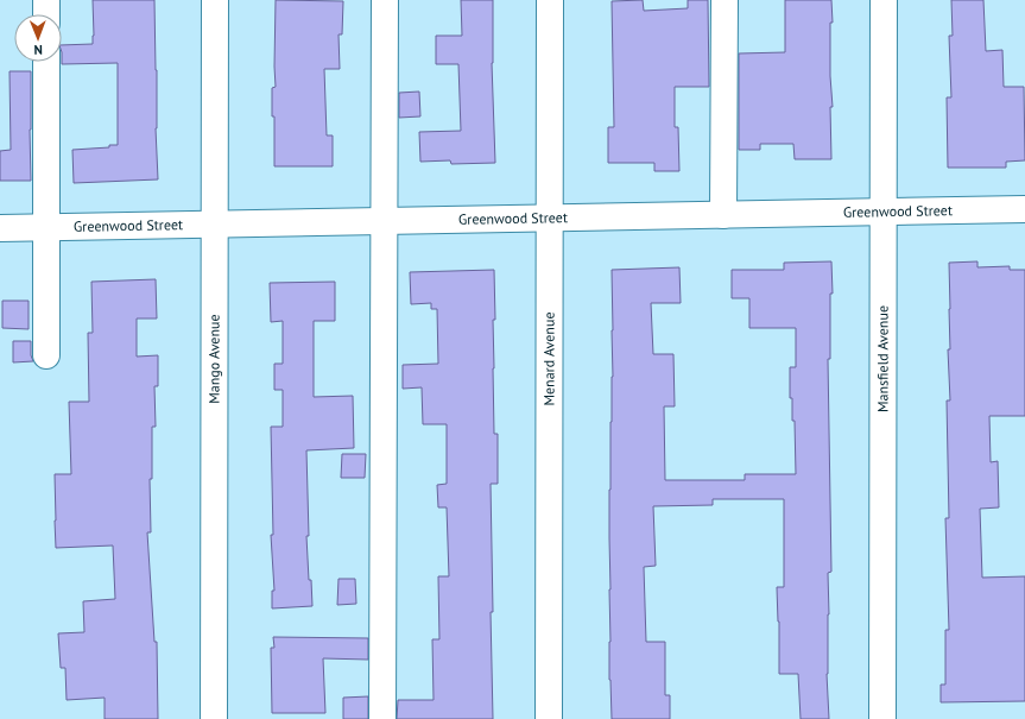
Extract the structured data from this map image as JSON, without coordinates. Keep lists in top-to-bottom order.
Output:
{
  "streets": {
    "street": [
      "Greenwood Street",
      "Menard Avenue",
      "Mango Avenue",
      "Mansfield Avenue"
    ]
  },
  "crossings": [
    ["Greenwood Street", "Menard Avenue"],
    ["Greenwood Street", "Mango Avenue"],
    ["Greenwood Street", "Mansfield Avenue"]
  ],
  "north": "bottom"
}
